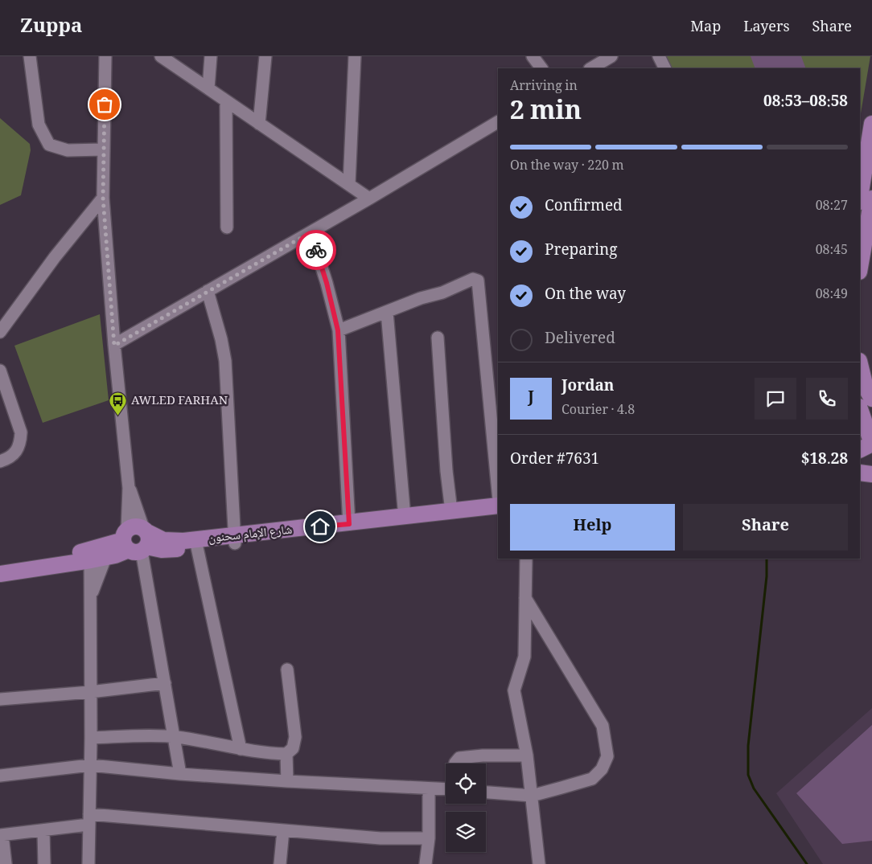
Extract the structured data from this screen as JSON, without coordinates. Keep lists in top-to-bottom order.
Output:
{
  "streets": {
    "main road": ["شارع الإمام سحنون"]
  },
  "places": {
    "bus stop": ["AWLED FARHAN"]
  },
  "page": {
    "header": "Zuppa",
    "nav": ["Map", "Layers", "Share"],
    "heading": ["2 min", "Arriving in", "08:53–08:58"],
    "panel": [
      "Jordan",
      "Courier · 4.8",
      "Order #7631",
      "$18.28"
    ],
    "bar": "On the way · 220 m",
    "list": [
      ["Confirmed", "08:27"],
      ["Preparing", "08:45"],
      ["On the way", "08:49"],
      "Delivered"
    ],
    "round": "J",
    "buttons": ["Help", "Share"]
  }
}
